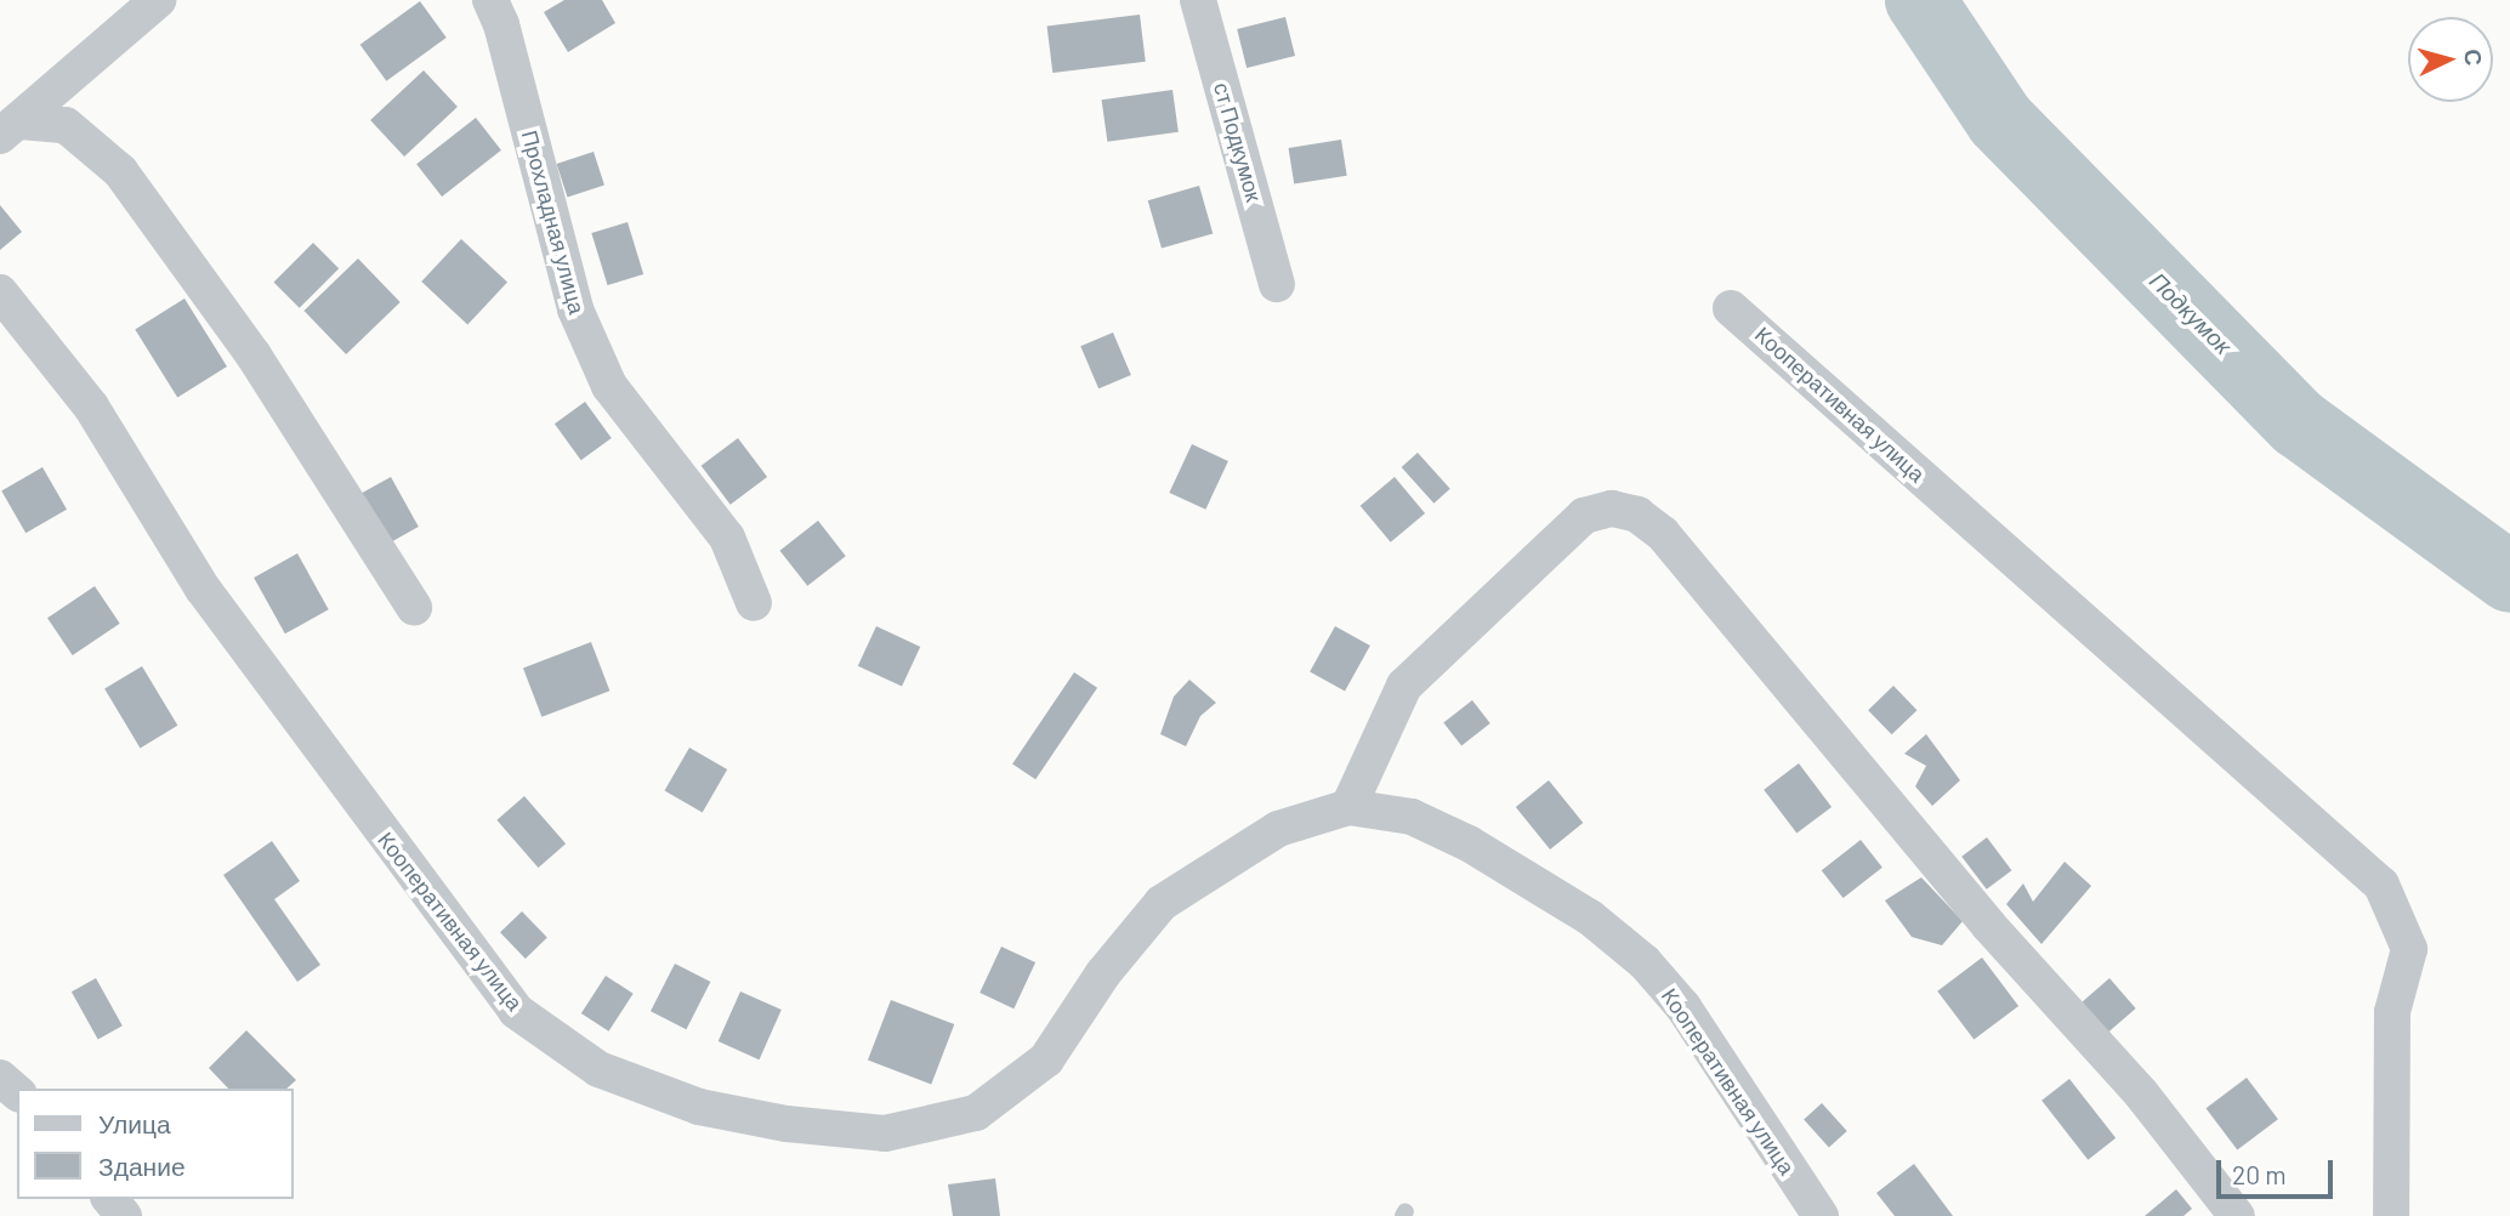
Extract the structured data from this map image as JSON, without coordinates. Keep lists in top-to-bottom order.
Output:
{
  "streets": {
    "street": ["ст Подкумок", "Прохладная улица", "Кооперативная улица"]
  },
  "water": ["Подкумок"],
  "legend": ["Улица", "Здание"],
  "scale_bar": "20 m",
  "north": "right"
}
